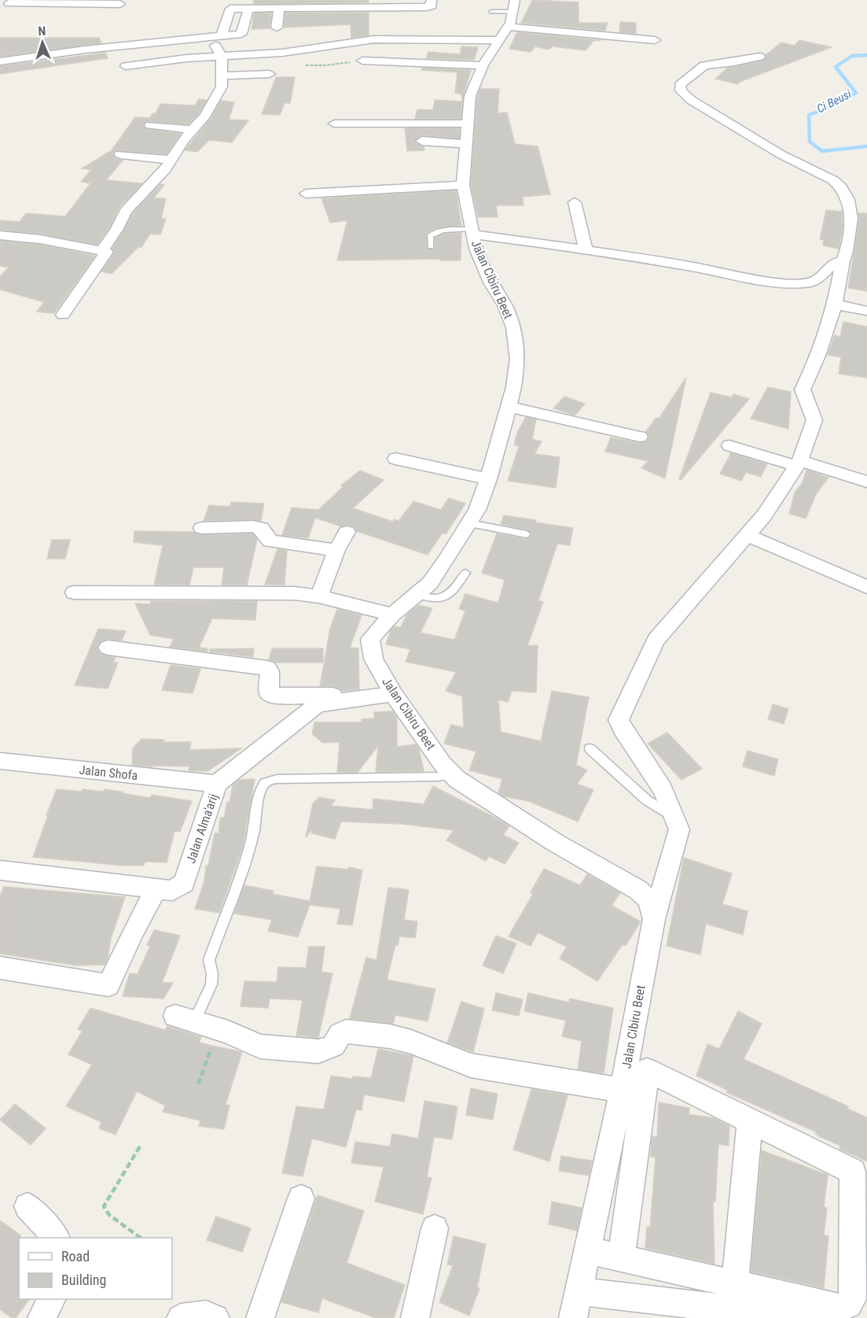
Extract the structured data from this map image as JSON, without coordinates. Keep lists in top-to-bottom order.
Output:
{
  "streets": {
    "street": ["Jalan Cibiru Beet", "Jalan Shofa", "Jalan Alma'arij"]
  },
  "crossings": [
    ["Jalan Cibiru Beet", "Jalan Alma'arij"],
    ["Jalan Shofa", "Jalan Alma'arij"]
  ],
  "water": ["Ci Beusi"],
  "legend": ["Road", "Building"],
  "north": "top"
}
